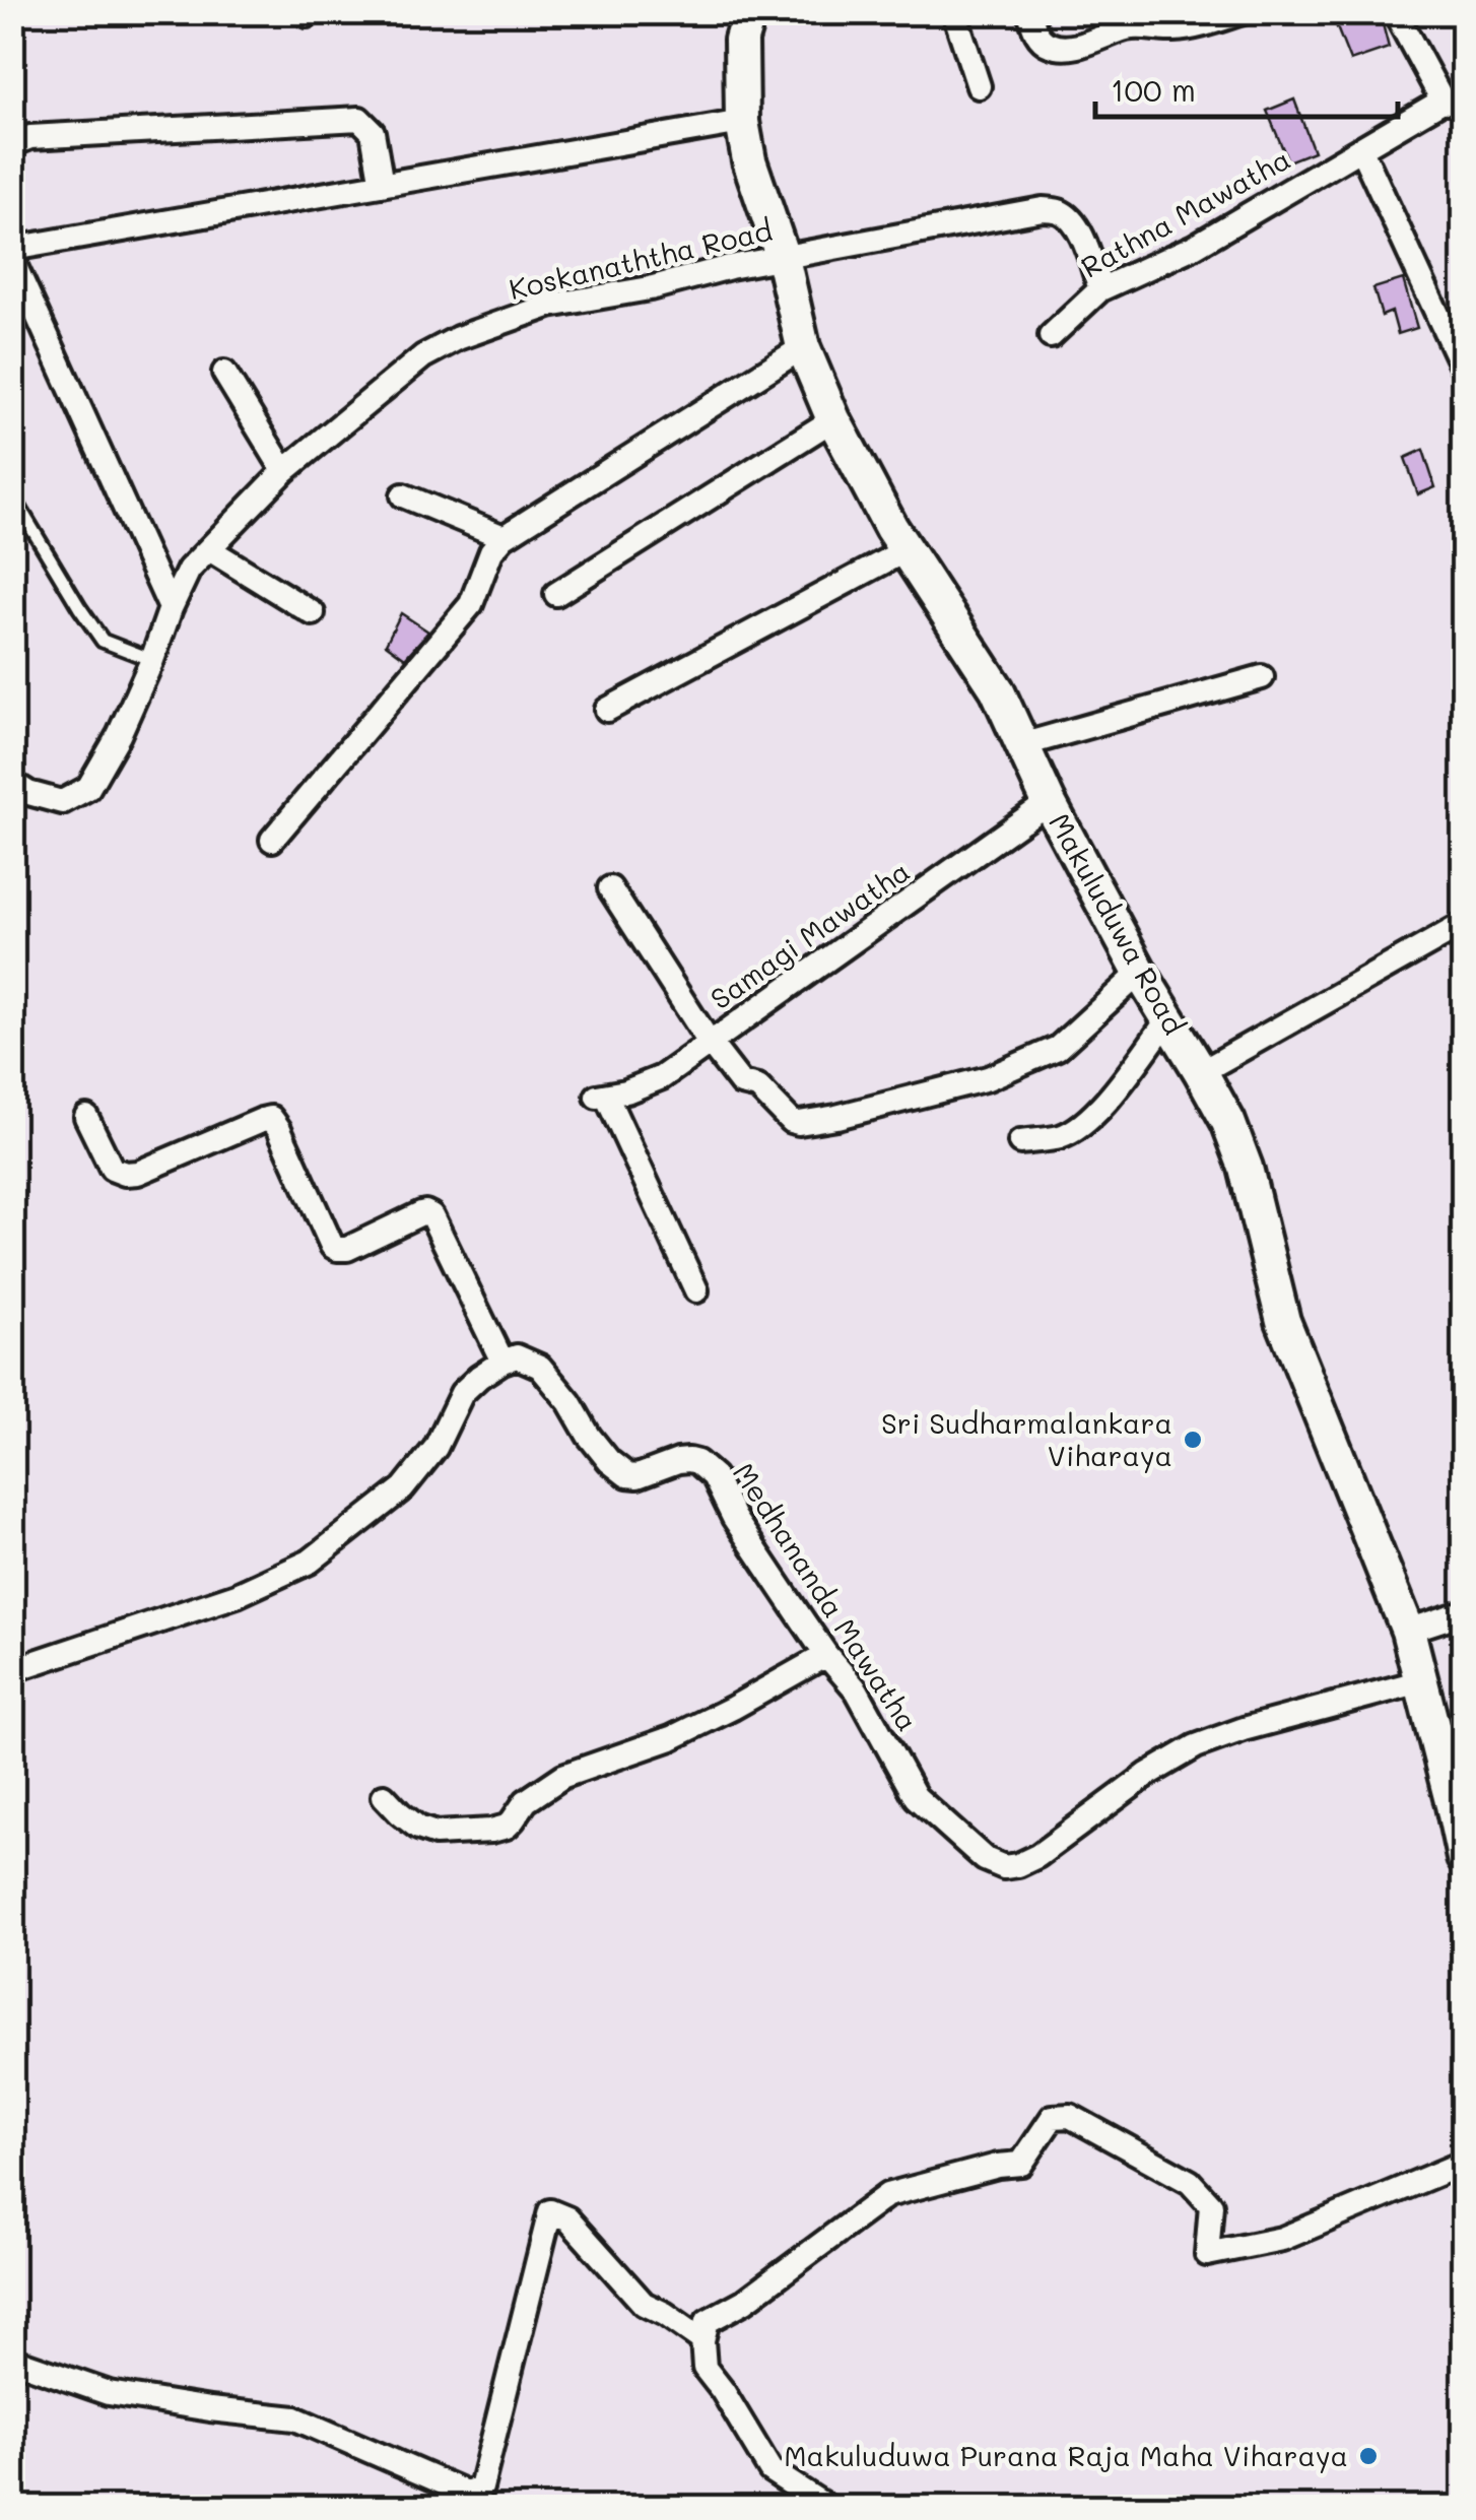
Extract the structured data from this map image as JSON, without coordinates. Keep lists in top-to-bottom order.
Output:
{
  "streets": {
    "street": [
      "Rathna Mawatha",
      "Koskanaththa Road",
      "Makuluduwa Road",
      "Samagi Mawatha",
      "Medhananda Mawatha"
    ]
  },
  "crossings": [
    ["Rathna Mawatha", "Koskanaththa Road"],
    ["Koskanaththa Road", "Makuluduwa Road"],
    ["Makuluduwa Road", "Samagi Mawatha"],
    ["Makuluduwa Road", "Medhananda Mawatha"]
  ],
  "places": ["Sri Sudharmalankara Viharaya", "Makuluduwa Purana Raja Maha Viharaya"],
  "scale_bar": "100 m"
}
